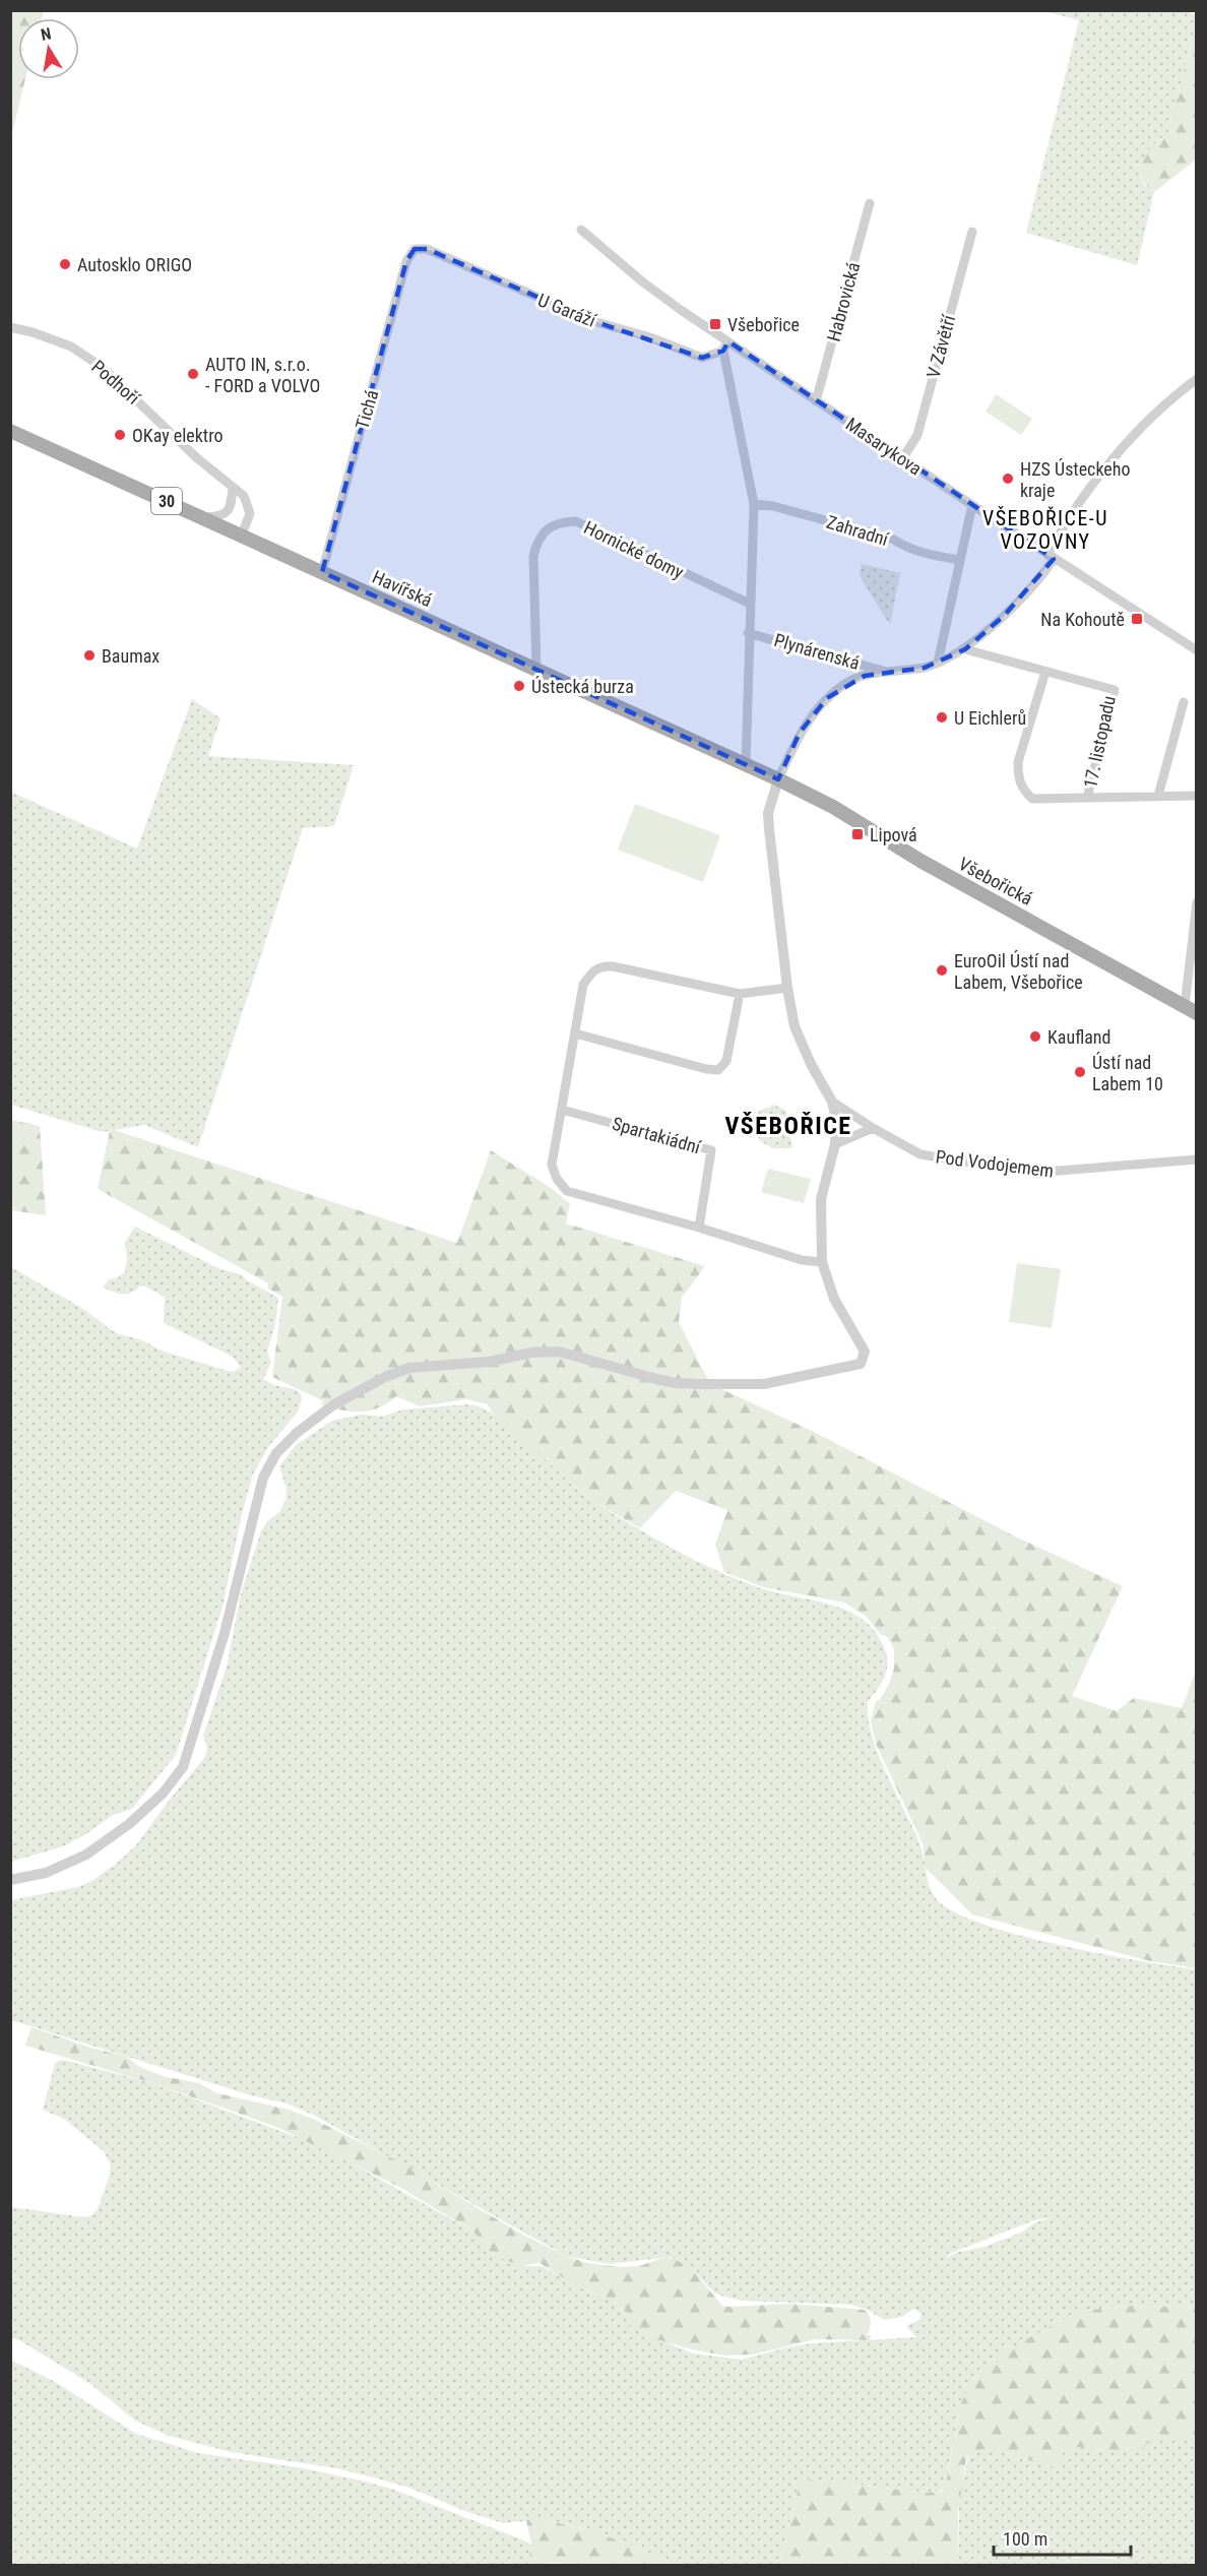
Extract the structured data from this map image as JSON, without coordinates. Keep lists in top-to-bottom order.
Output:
{
  "streets": {
    "main road": ["30", "Havířská", "Všebořická"],
    "street": [
      "Habrovická",
      "U Garáží",
      "V Závětří",
      "Podhoří",
      "Tichá",
      "Masarykova",
      "Zahradní",
      "Hornické domy",
      "Plynárenská",
      "17. listopadu",
      "Spartakiádní",
      "Pod Vodojemem"
    ]
  },
  "crossings": [
    ["Habrovická", "Masarykova"],
    ["U Garáží", "Tichá"],
    ["V Závětří", "Masarykova"],
    ["Podhoří", "Havířská"],
    ["Tichá", "Havířská"],
    ["Masarykova", "Plynárenská"],
    ["Hornické domy", "Havířská"],
    ["Havířská", "Plynárenská"],
    ["Havířská", "Všebořická"],
    ["Plynárenská", "Všebořická"]
  ],
  "districts": ["VŠEBOŘICE-U VOZOVNY", "VŠEBOŘICE"],
  "places": {
    "other": [
      "Autosklo ORIGO",
      "AUTO IN, s.r.o. - FORD a VOLVO",
      "OKay elektro",
      "HZS Ústeckeho kraje",
      "Baumax",
      "Ústecká burza",
      "U Eichlerů",
      "EuroOil Ústí nad Labem, Všebořice",
      "Kaufland",
      "Ústí nad Labem 10"
    ],
    "transit": ["Všebořice", "Na Kohoutě", "Lipová"]
  },
  "scale_bar": "100 m",
  "north": "top"
}
